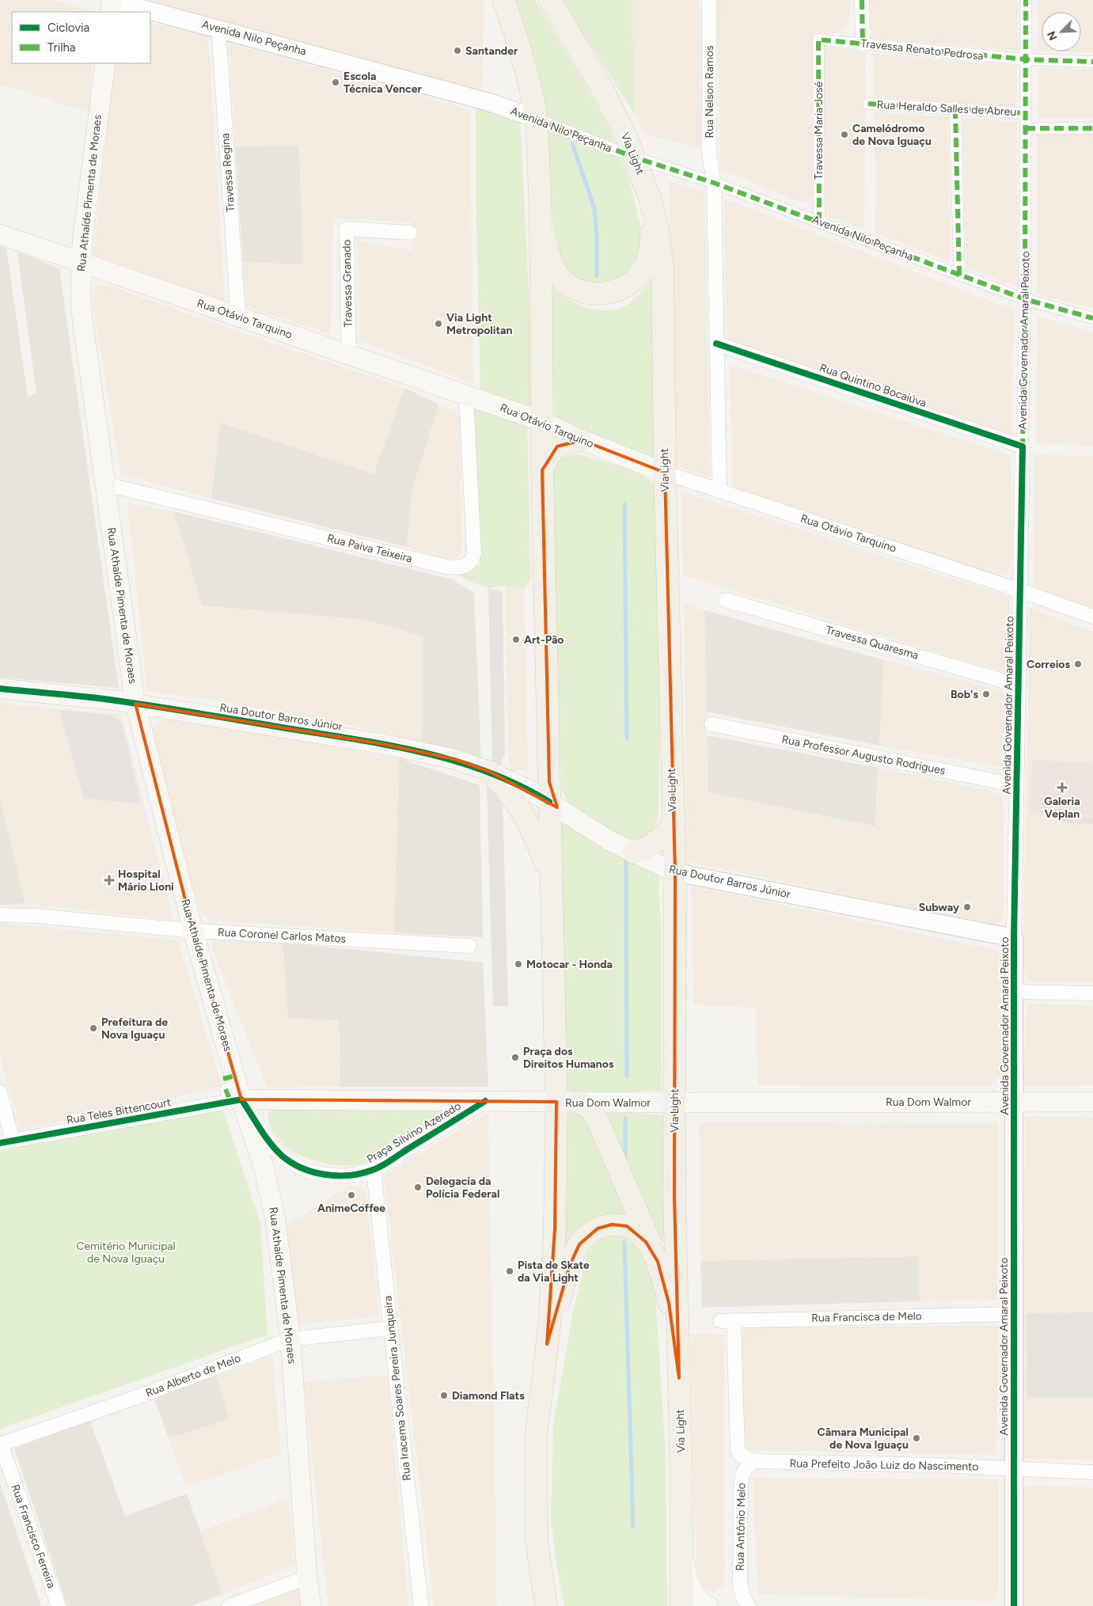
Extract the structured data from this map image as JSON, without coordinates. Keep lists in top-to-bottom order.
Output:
{
  "streets": {
    "main road": [
      "Via Light",
      "Rua Athaíde Pimenta de Moraes",
      "Rua Otávio Tarquino",
      "Rua Doutor Barros Júnior",
      "Rua Dom Walmor"
    ],
    "street": [
      "Avenida Nilo Peçanha",
      "Travessa Renato Pedrosa",
      "Rua Nelson Ramos",
      "Rua Heraldo Salles de Abreu",
      "Travessa Maria José",
      "Travessa Regina",
      "Travessa Granado",
      "Avenida Governador Amaral Peixoto",
      "Rua Quintino Bocaiúva",
      "Rua Paiva Teixeira",
      "Travessa Quaresma",
      "Rua Professor Augusto Rodrigues",
      "Rua Coronel Carlos Matos",
      "Rua Teles Bittencourt",
      "Praça Silvino Azeredo",
      "Rua Francisca de Melo",
      "Rua Alberto de Melo",
      "Rua Iracema Soares Pereira Junqueira",
      "Rua Prefeito João Luiz do Nascimento",
      "Rua Antônio Melo",
      "Rua Francisco Ferreira"
    ]
  },
  "crossings": [
    ["Avenida Nilo Peçanha", "Rua Nelson Ramos"],
    ["Avenida Nilo Peçanha", "Travessa Maria José"],
    ["Avenida Nilo Peçanha", "Via Light"],
    ["Avenida Nilo Peçanha", "Travessa Regina"],
    ["Avenida Nilo Peçanha", "Avenida Governador Amaral Peixoto"],
    ["Travessa Renato Pedrosa", "Travessa Maria José"],
    ["Travessa Renato Pedrosa", "Avenida Governador Amaral Peixoto"],
    ["Rua Nelson Ramos", "Rua Otávio Tarquino"],
    ["Rua Nelson Ramos", "Rua Quintino Bocaiúva"],
    ["Rua Heraldo Salles de Abreu", "Avenida Governador Amaral Peixoto"],
    ["Via Light", "Rua Otávio Tarquino"],
    ["Via Light", "Rua Doutor Barros Júnior"],
    ["Via Light", "Rua Dom Walmor"],
    ["Travessa Regina", "Rua Otávio Tarquino"],
    ["Rua Athaíde Pimenta de Moraes", "Rua Otávio Tarquino"],
    ["Rua Athaíde Pimenta de Moraes", "Rua Paiva Teixeira"],
    ["Rua Athaíde Pimenta de Moraes", "Rua Doutor Barros Júnior"],
    ["Rua Athaíde Pimenta de Moraes", "Rua Coronel Carlos Matos"],
    ["Rua Athaíde Pimenta de Moraes", "Rua Dom Walmor"],
    ["Rua Athaíde Pimenta de Moraes", "Rua Teles Bittencourt"],
    ["Rua Athaíde Pimenta de Moraes", "Praça Silvino Azeredo"],
    ["Rua Athaíde Pimenta de Moraes", "Rua Alberto de Melo"],
    ["Travessa Granado", "Rua Otávio Tarquino"],
    ["Rua Otávio Tarquino", "Avenida Governador Amaral Peixoto"],
    ["Rua Otávio Tarquino", "Rua Paiva Teixeira"],
    ["Avenida Governador Amaral Peixoto", "Rua Quintino Bocaiúva"],
    ["Avenida Governador Amaral Peixoto", "Travessa Quaresma"],
    ["Avenida Governador Amaral Peixoto", "Rua Doutor Barros Júnior"],
    ["Avenida Governador Amaral Peixoto", "Rua Professor Augusto Rodrigues"],
    ["Avenida Governador Amaral Peixoto", "Rua Dom Walmor"],
    ["Avenida Governador Amaral Peixoto", "Rua Francisca de Melo"],
    ["Avenida Governador Amaral Peixoto", "Rua Prefeito João Luiz do Nascimento"],
    ["Rua Dom Walmor", "Rua Teles Bittencourt"],
    ["Rua Dom Walmor", "Praça Silvino Azeredo"],
    ["Rua Teles Bittencourt", "Praça Silvino Azeredo"],
    ["Praça Silvino Azeredo", "Rua Iracema Soares Pereira Junqueira"],
    ["Rua Francisca de Melo", "Rua Prefeito João Luiz do Nascimento"],
    ["Rua Francisca de Melo", "Rua Antônio Melo"],
    ["Rua Alberto de Melo", "Rua Iracema Soares Pereira Junqueira"],
    ["Rua Alberto de Melo", "Rua Francisco Ferreira"],
    ["Rua Prefeito João Luiz do Nascimento", "Rua Antônio Melo"]
  ],
  "parks": ["Cemitério Municipal de Nova Iguaçu"],
  "places": {
    "other": [
      "Santander",
      "Escola Técnica Vencer",
      "Camelódromo de Nova Iguaçu",
      "Via Light Metropolitan",
      "Art-Pão",
      "Correios",
      "Bob's",
      "Subway",
      "Motocar - Honda",
      "Prefeitura de Nova Iguaçu",
      "Praça dos Direitos Humanos",
      "Delegacia da Polícia Federal",
      "AnimeCoffee",
      "Pista de Skate da Via Light",
      "Diamond Flats",
      "Câmara Municipal de Nova Iguaçu"
    ],
    "health": ["Galeria Veplan", "Hospital Mário Lioni"]
  },
  "legend": ["Ciclovia", "Trilha"],
  "north": "bottom left"
}
